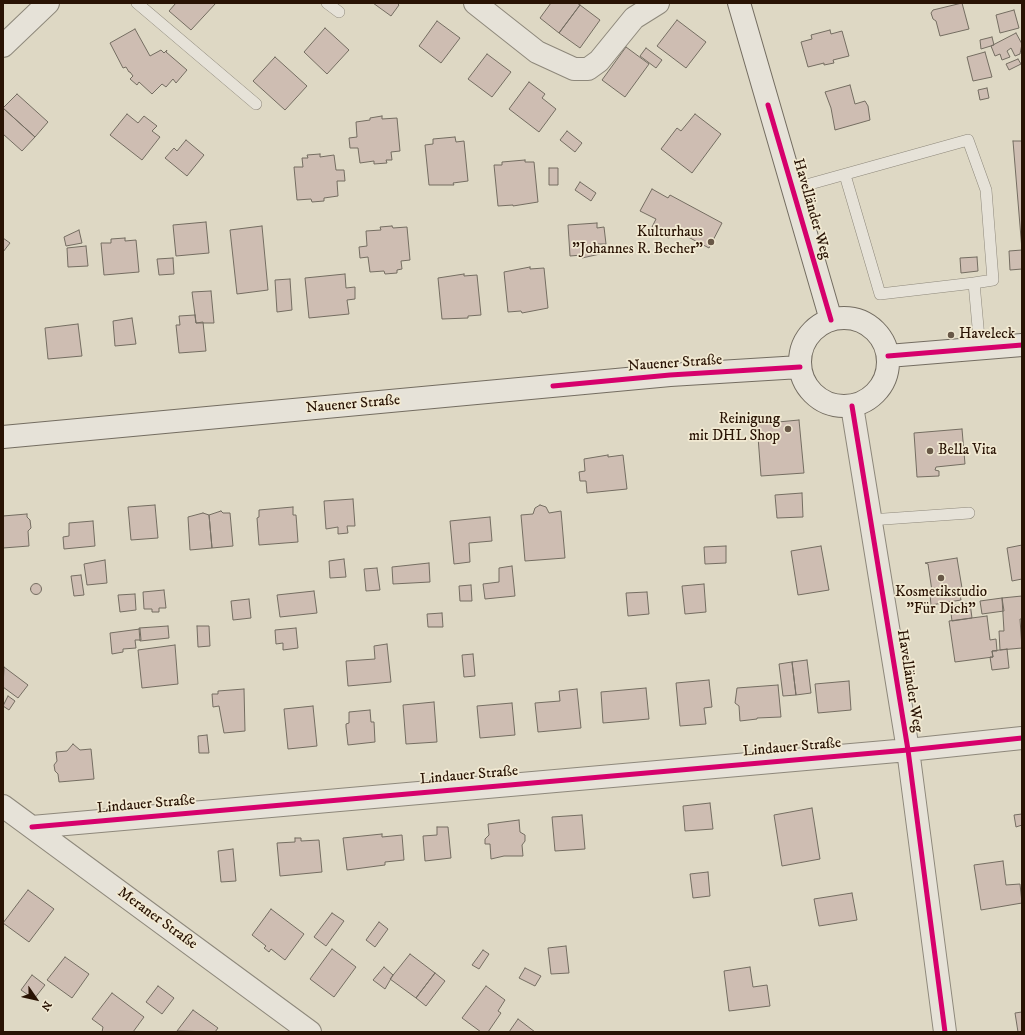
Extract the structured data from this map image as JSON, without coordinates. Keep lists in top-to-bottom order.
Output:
{
  "streets": {
    "street": [
      "Havelländer Weg",
      "Nauener Straße",
      "Lindauer Straße",
      "Meraner Straße"
    ]
  },
  "crossings": [
    ["Havelländer Weg", "Nauener Straße"],
    ["Havelländer Weg", "Lindauer Straße"],
    ["Lindauer Straße", "Meraner Straße"]
  ],
  "places": [
    "Kulturhaus \"Johannes R. Becher\"",
    "Haveleck",
    "Reinigung mit DHL Shop",
    "Bella Vita",
    "Kosmetikstudio \"Für Dich\""
  ],
  "north": "bottom right"
}
